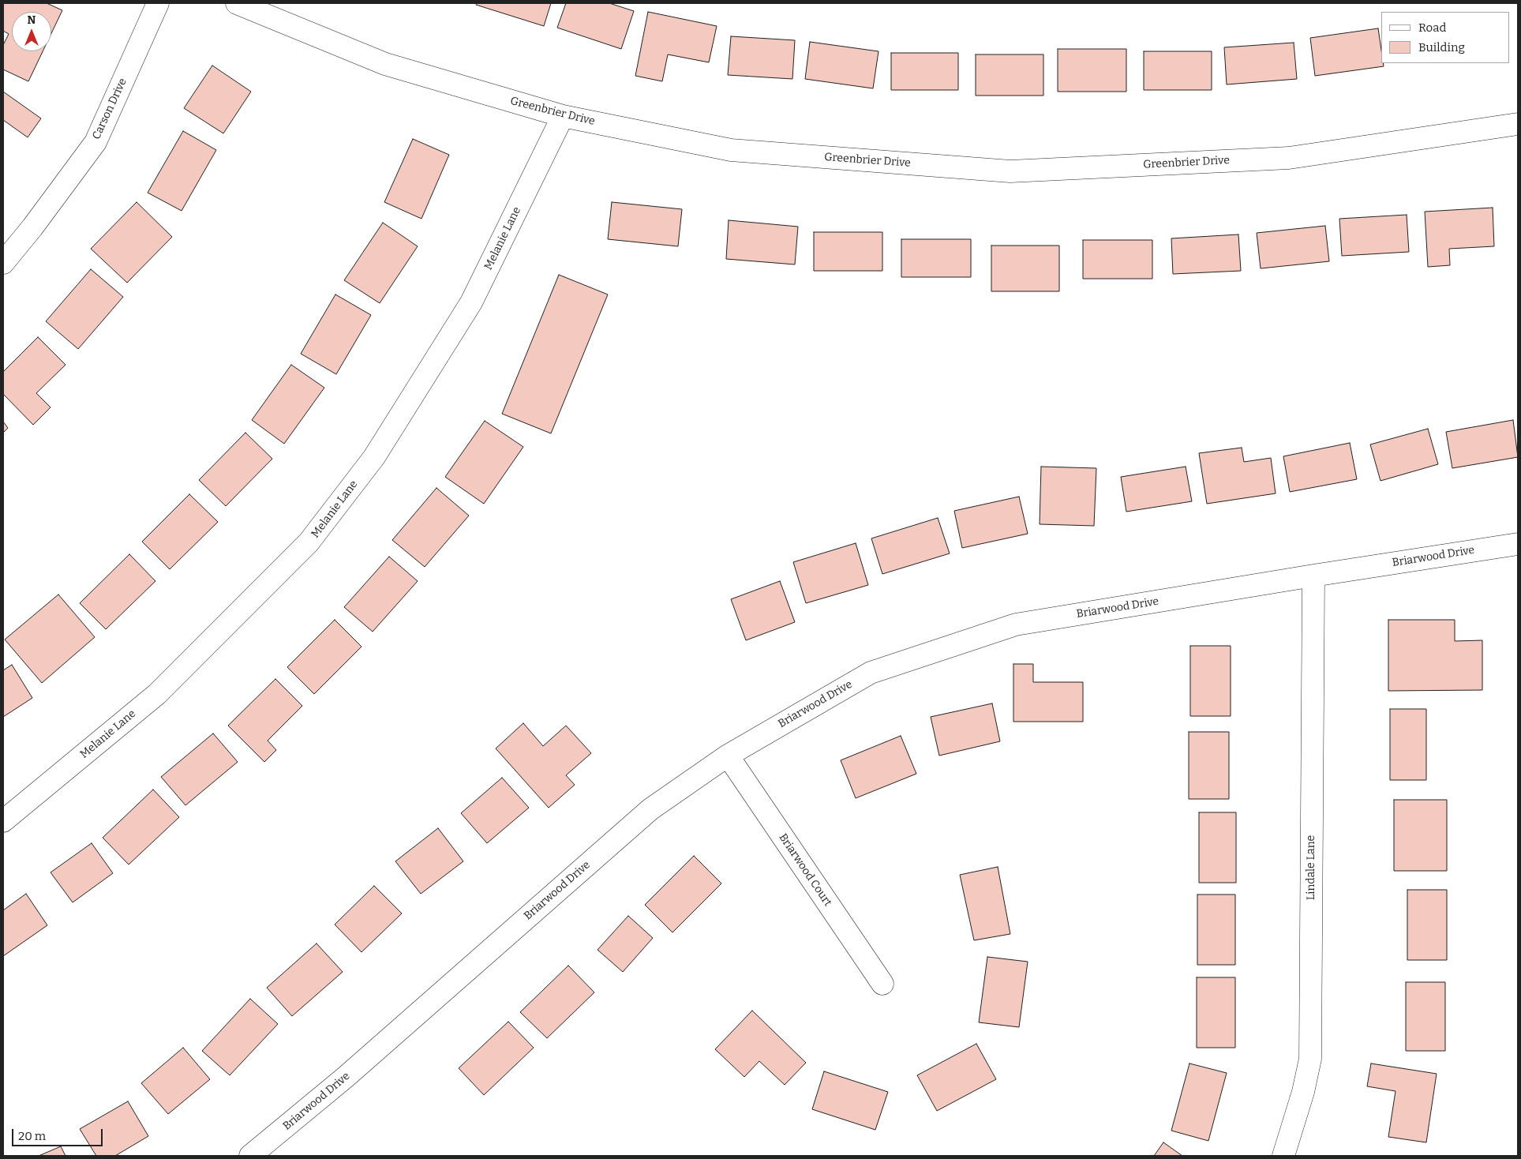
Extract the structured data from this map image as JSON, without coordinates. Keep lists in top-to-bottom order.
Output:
{
  "streets": {
    "street": [
      "Carson Drive",
      "Greenbrier Drive",
      "Melanie Lane",
      "Briarwood Drive",
      "Lindale Lane",
      "Briarwood Court"
    ]
  },
  "crossings": [
    ["Greenbrier Drive", "Melanie Lane"],
    ["Briarwood Drive", "Lindale Lane"],
    ["Briarwood Drive", "Briarwood Court"]
  ],
  "legend": ["Road", "Building"],
  "scale_bar": "20 m",
  "north": "top"
}
